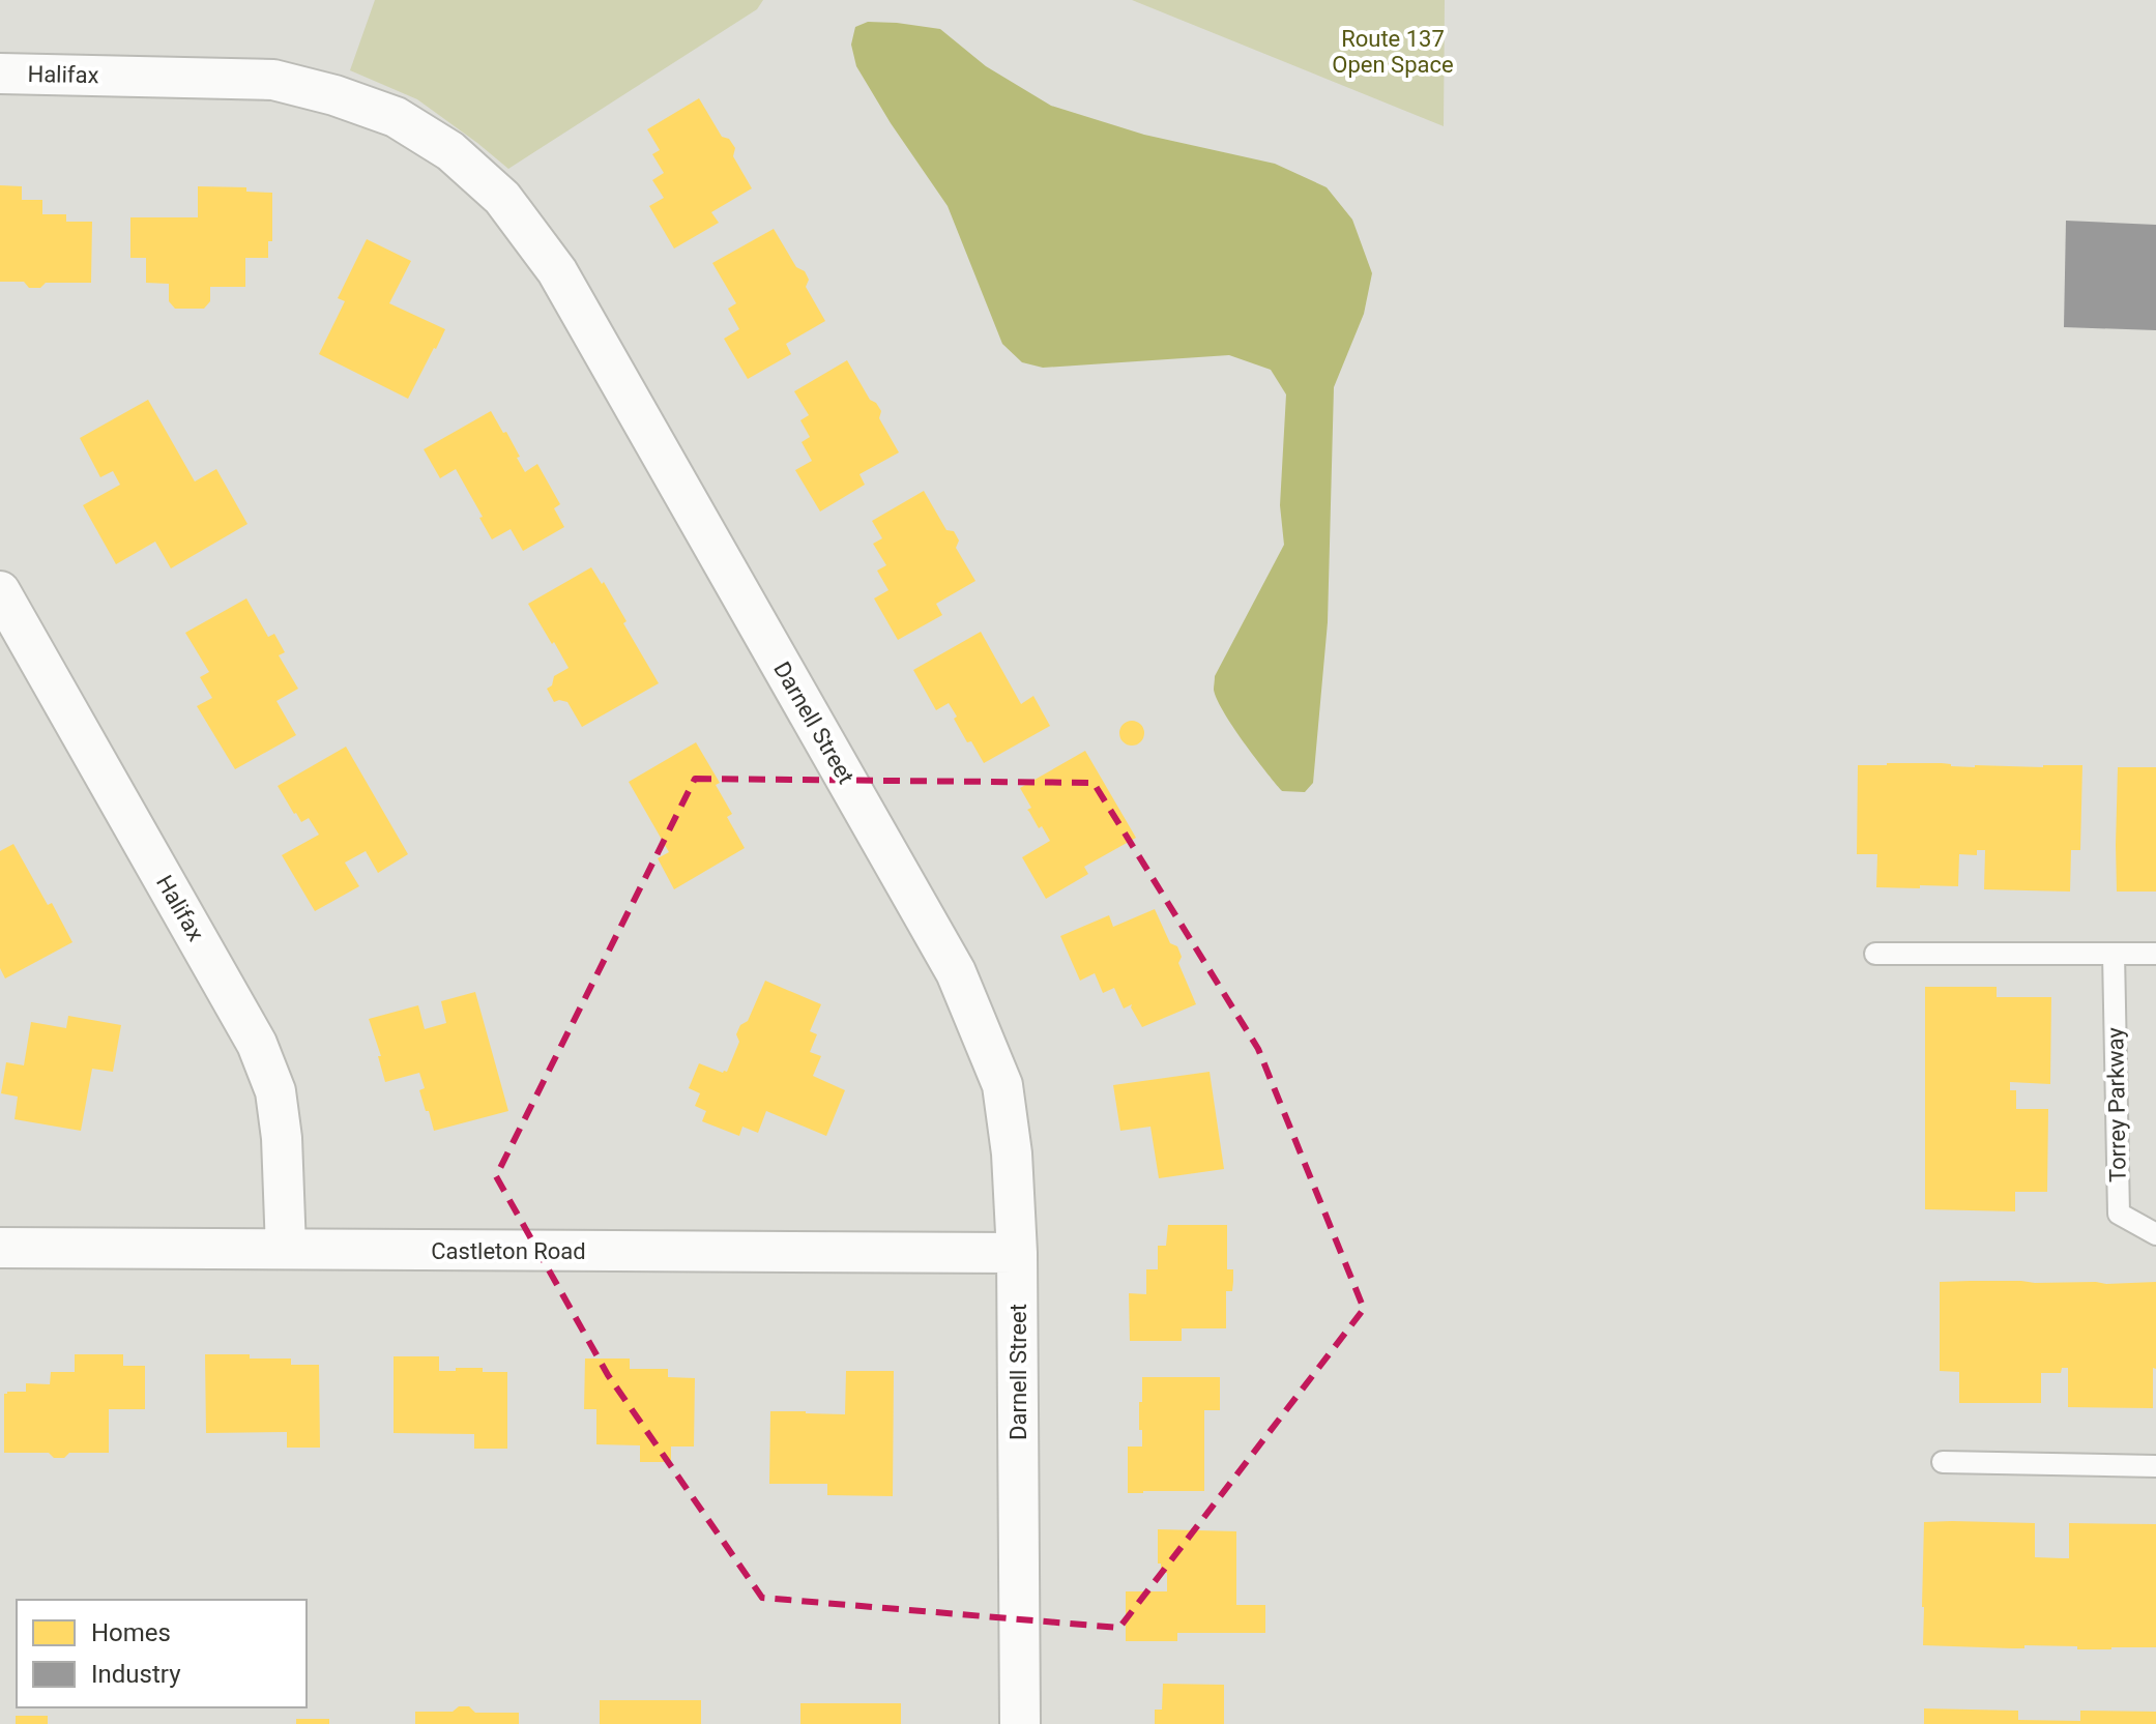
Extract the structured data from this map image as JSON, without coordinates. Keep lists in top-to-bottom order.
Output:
{
  "streets": {
    "street": ["Halifax", "Darnell Street", "Castleton Road"],
    "lane": ["Torrey Parkway"]
  },
  "crossings": [
    ["Halifax", "Darnell Street"],
    ["Halifax", "Castleton Road"],
    ["Darnell Street", "Castleton Road"]
  ],
  "parks": ["Route 137 Open Space"],
  "legend": ["Homes", "Industry"]
}
